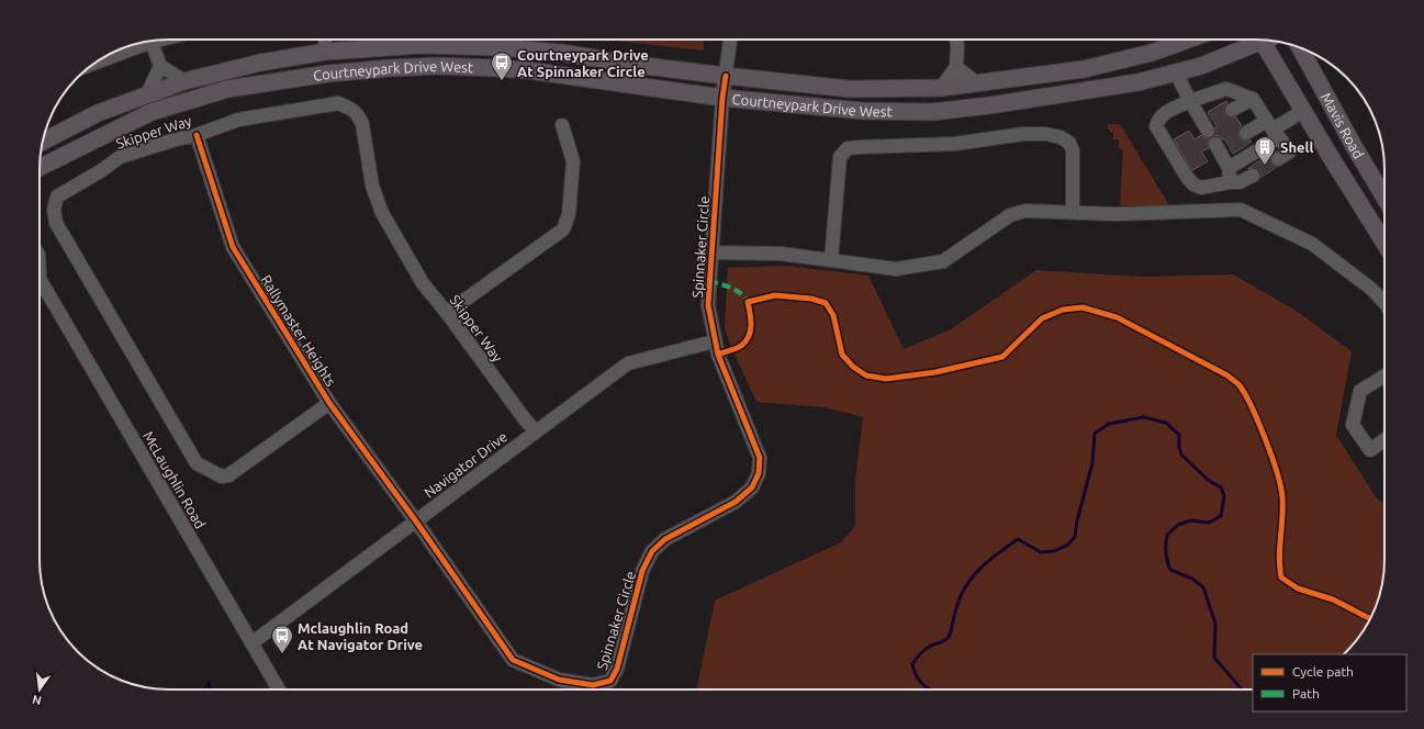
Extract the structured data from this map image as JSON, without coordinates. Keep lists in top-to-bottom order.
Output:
{
  "streets": {
    "main road": ["Courtneypark Drive West", "Mavis Road"],
    "street": [
      "Skipper Way",
      "Spinnaker Circle",
      "Rallymaster Heights",
      "Navigator Drive",
      "McLaughlin Road"
    ]
  },
  "crossings": [
    ["Courtneypark Drive West", "Spinnaker Circle"],
    ["Skipper Way", "Rallymaster Heights"],
    ["Skipper Way", "Navigator Drive"],
    ["Spinnaker Circle", "Rallymaster Heights"],
    ["Spinnaker Circle", "Navigator Drive"],
    ["Rallymaster Heights", "Navigator Drive"],
    ["Navigator Drive", "McLaughlin Road"]
  ],
  "places": {
    "bus stop": ["Courtneypark Drive At Spinnaker Circle", "Mclaughlin Road At Navigator Drive"],
    "building": ["Shell"]
  },
  "legend": ["Cycle path", "Path"],
  "north": "bottom"
}
